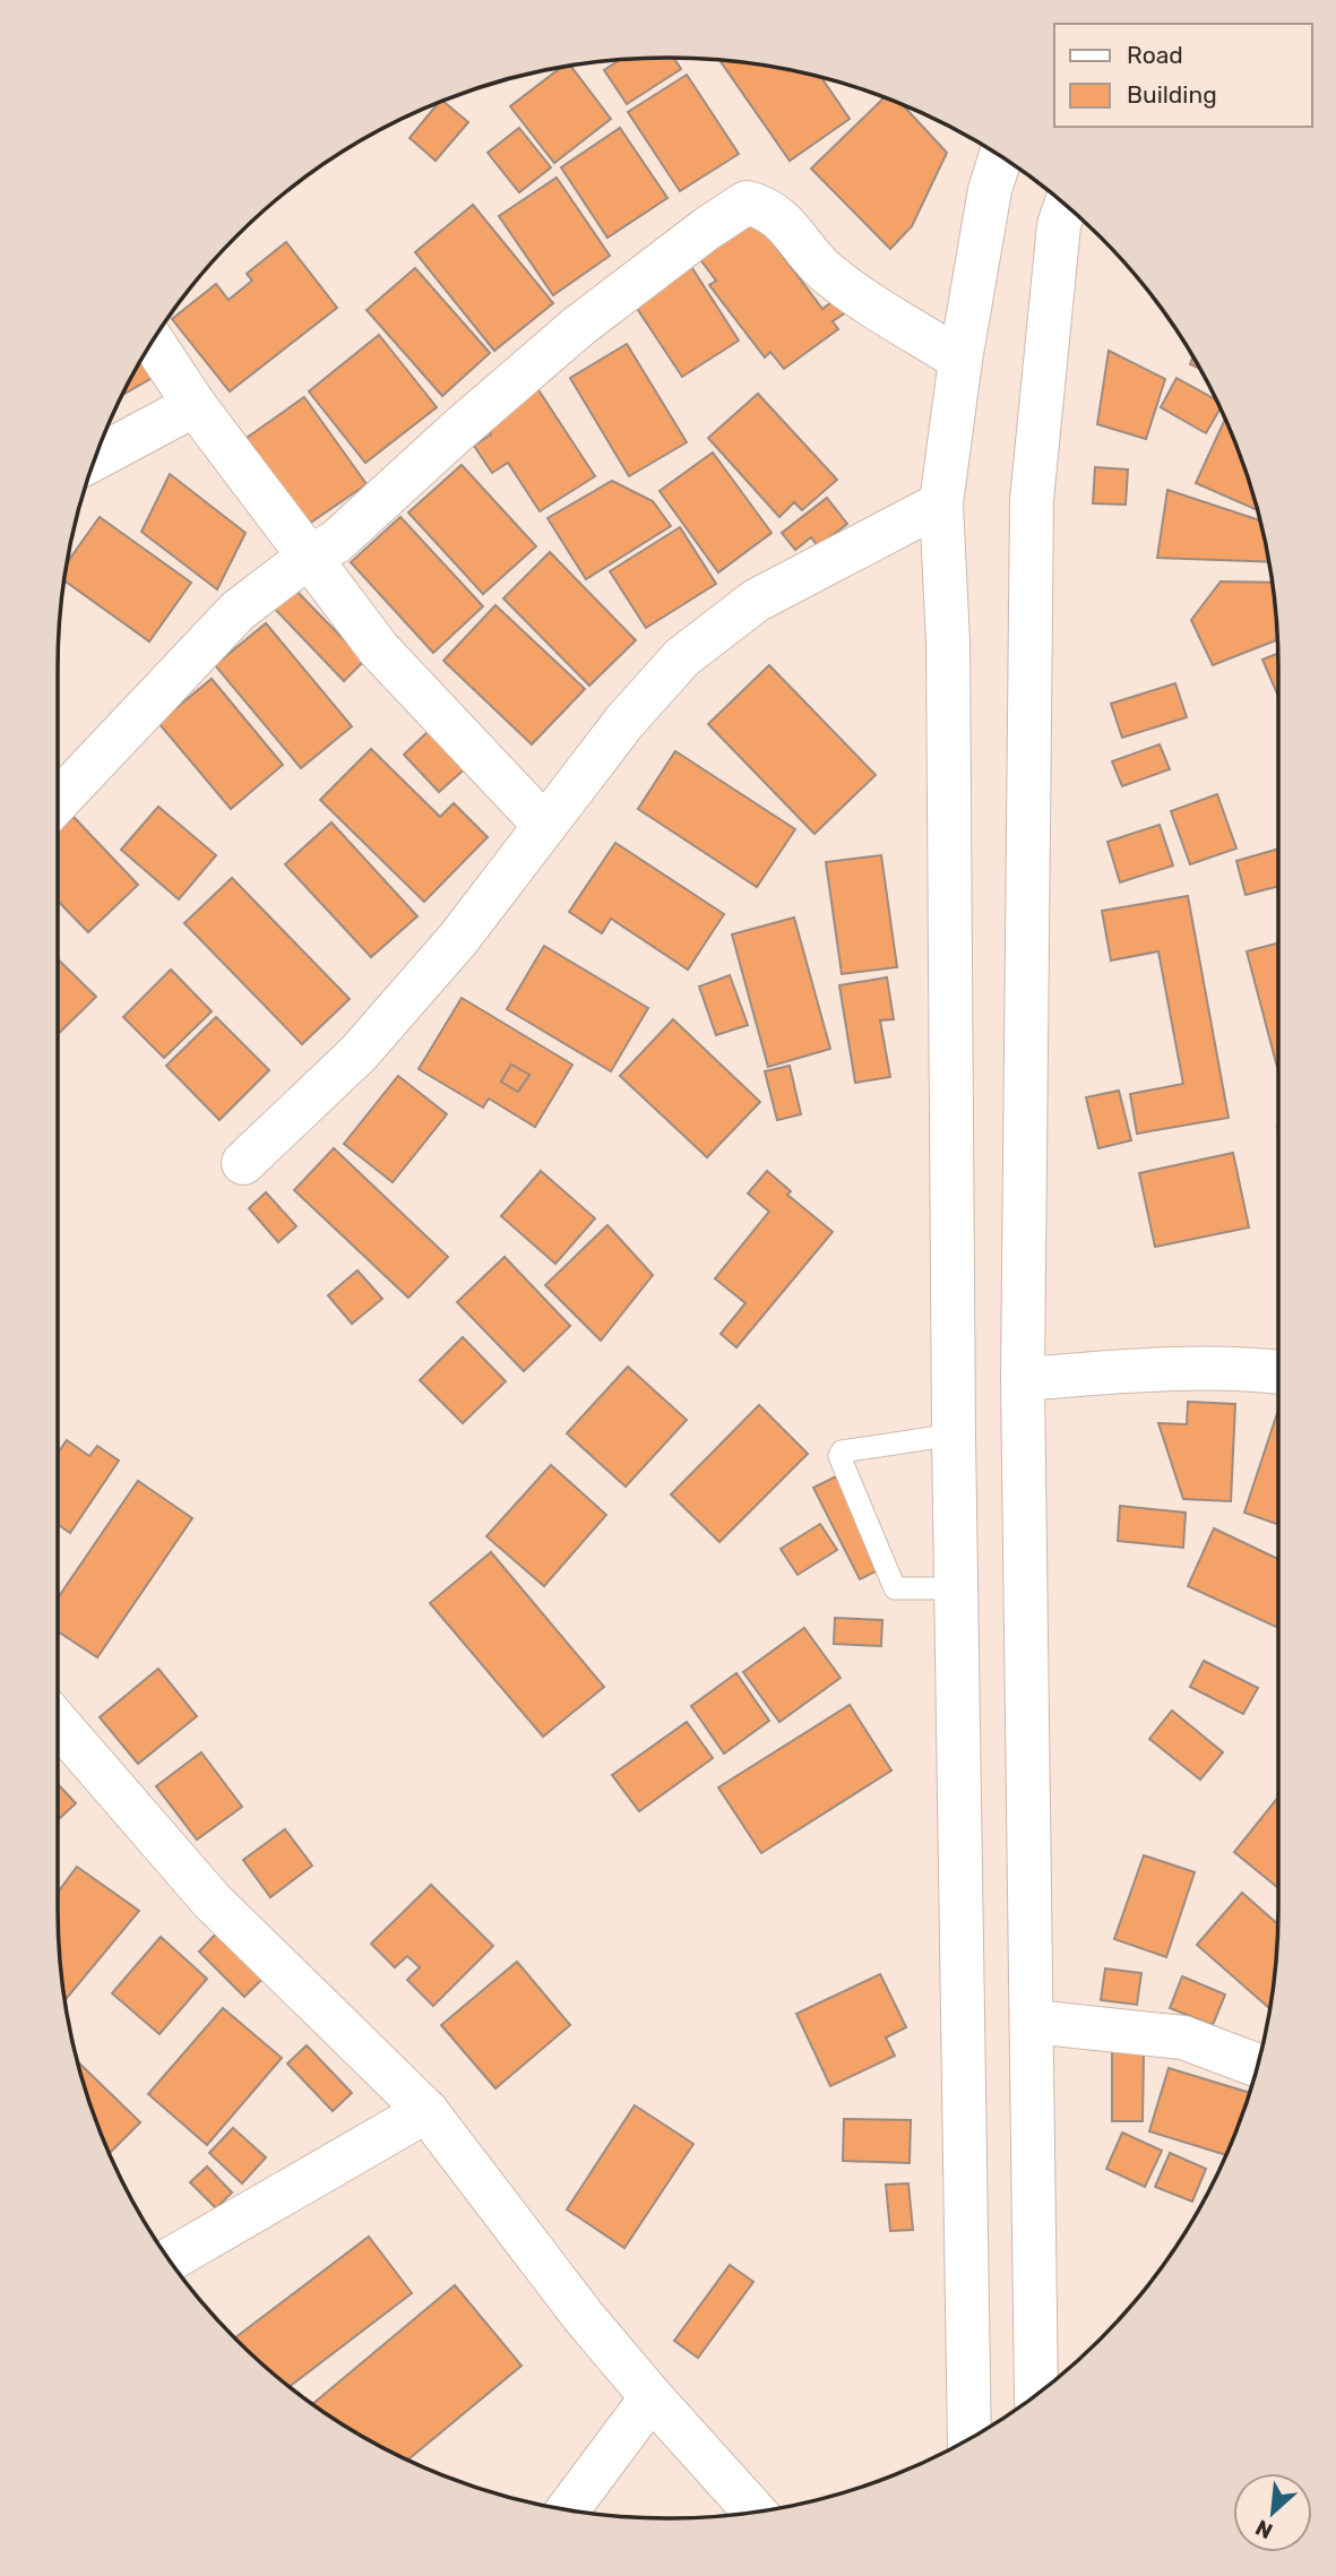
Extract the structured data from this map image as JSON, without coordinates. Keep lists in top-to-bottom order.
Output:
{
  "legend": ["Road", "Building"],
  "north": "bottom left"
}
